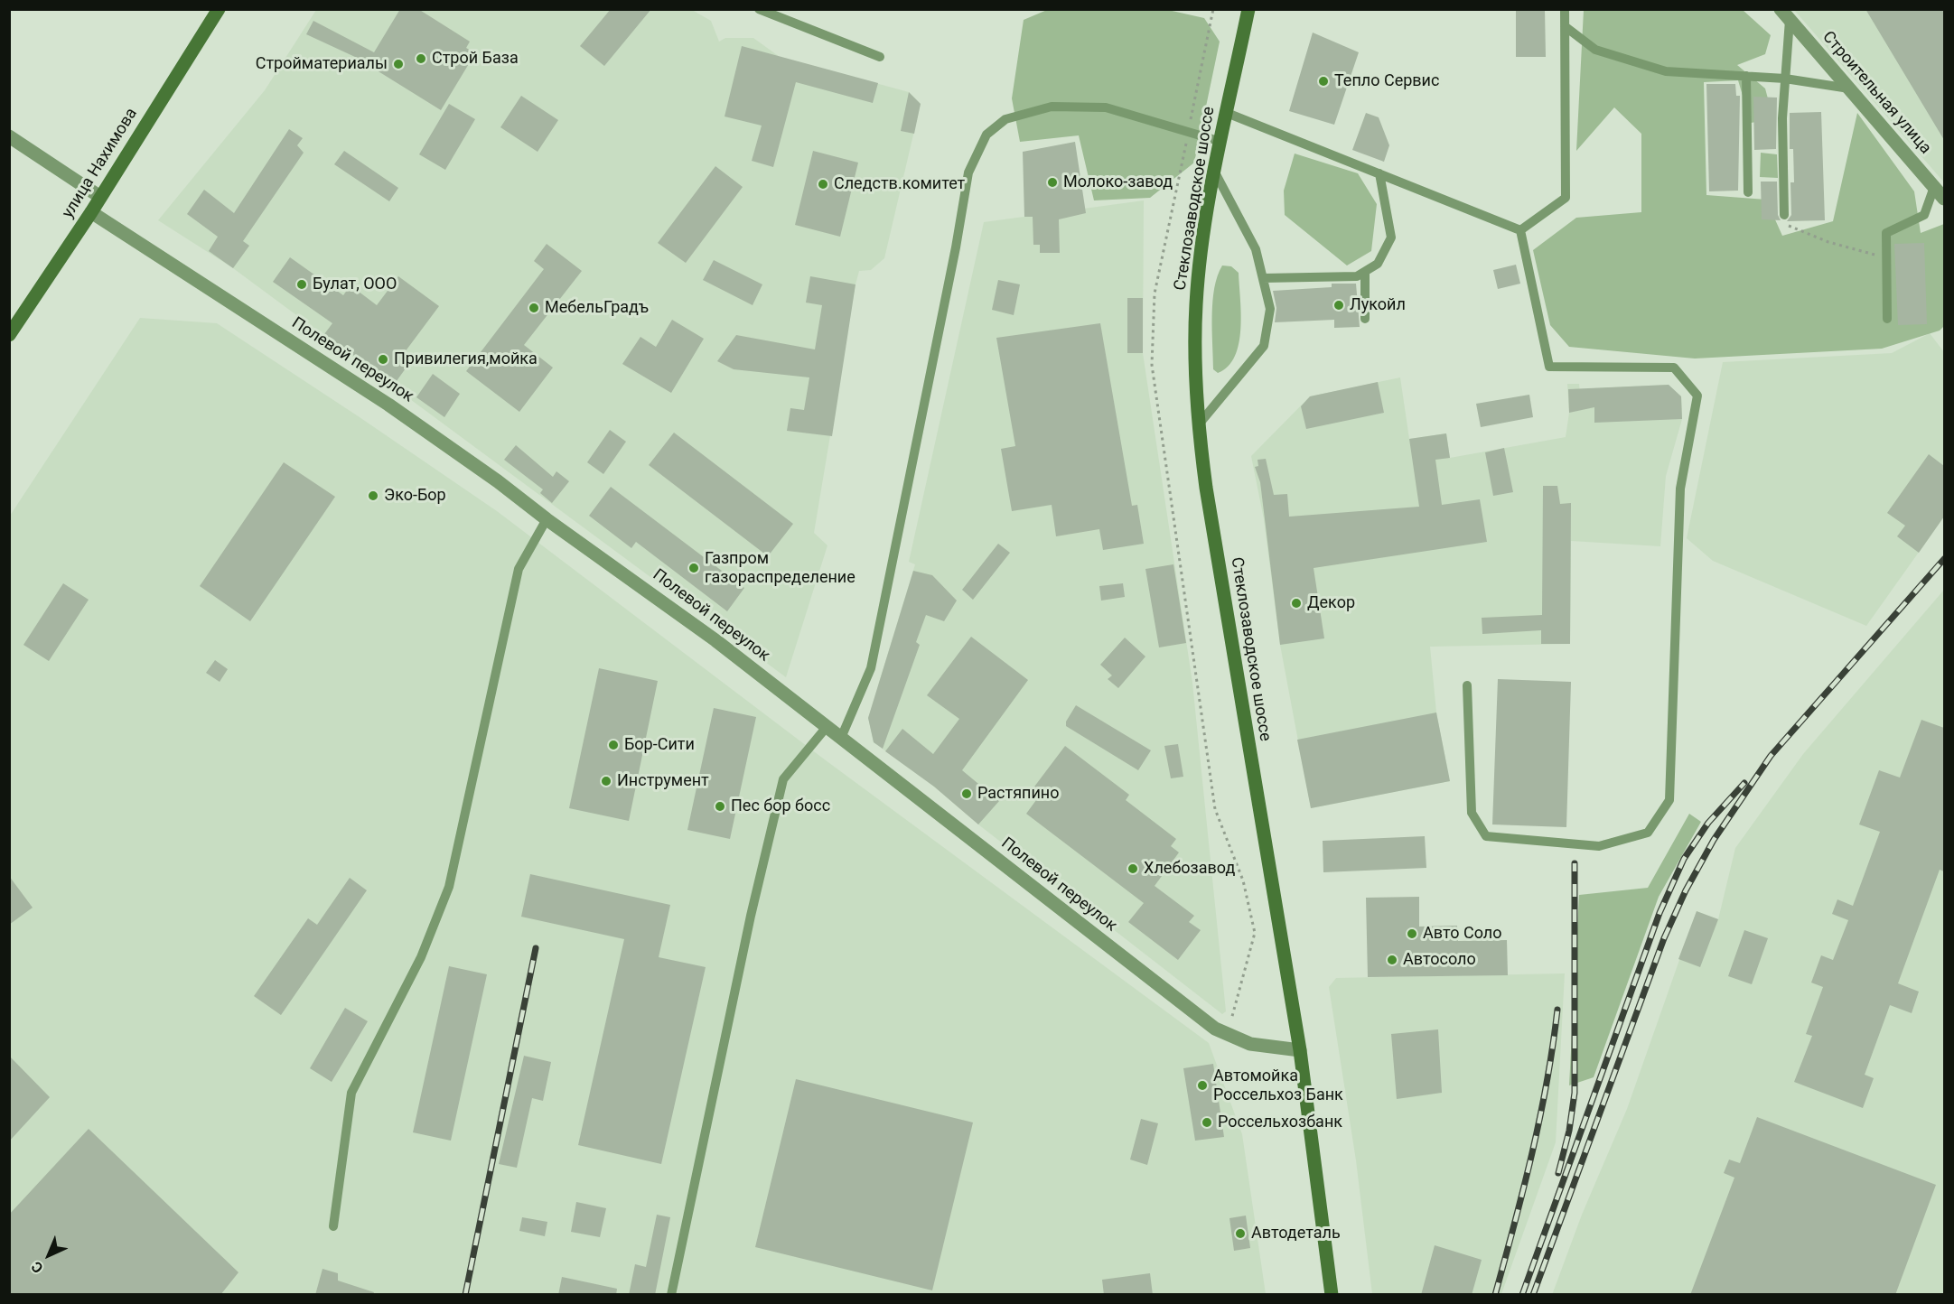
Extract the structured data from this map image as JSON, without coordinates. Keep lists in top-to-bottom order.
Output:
{
  "streets": {
    "main road": ["улица Нахимова", "Стеклозаводское шоссе"],
    "street": ["Строительная улица", "Полевой переулок"]
  },
  "crossings": [
    ["улица Нахимова", "Полевой переулок"],
    ["Стеклозаводское шоссе", "Полевой переулок"]
  ],
  "places": [
    "Строй База",
    "Стройматериалы",
    "Тепло Сервис",
    "Молоко-завод",
    "Следств.комитет",
    "Булат, ООО",
    "Лукойл",
    "МебельГрадъ",
    "Привилегия,мойка",
    "Эко-Бор",
    "Газпром газораспределение",
    "Декор",
    "Бор-Сити",
    "Инструмент",
    "Растяпино",
    "Пес бор босс",
    "Хлебозавод",
    "Авто Соло",
    "Автосоло",
    "Автомойка Россельхоз Банк",
    "Россельхозбанк",
    "Автодеталь"
  ],
  "north": "bottom left"
}
